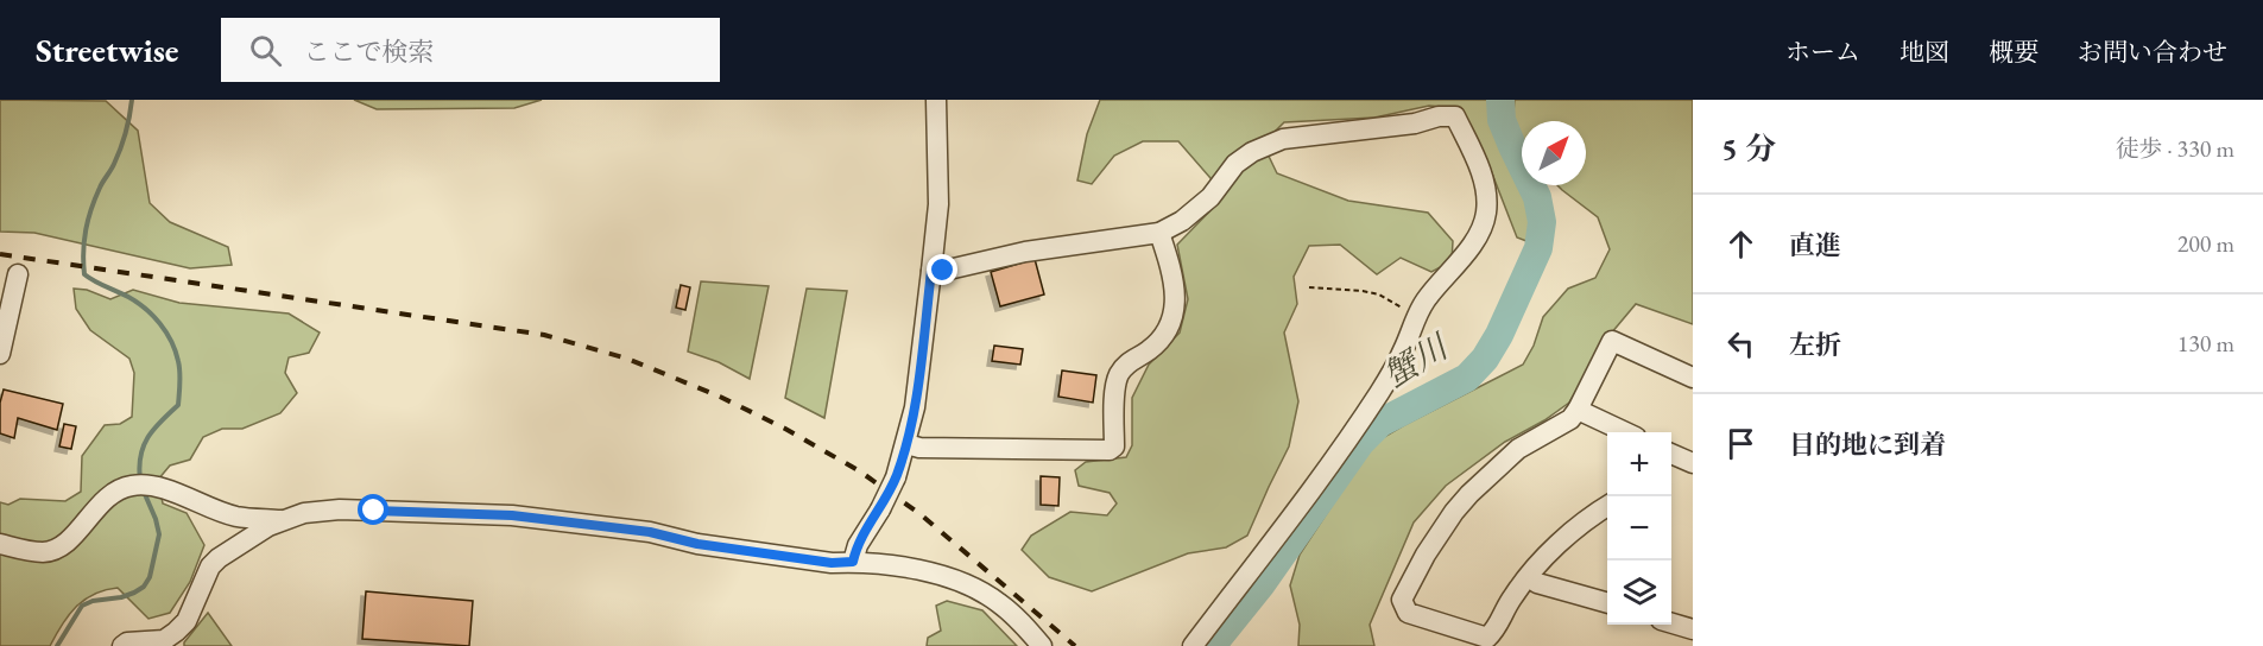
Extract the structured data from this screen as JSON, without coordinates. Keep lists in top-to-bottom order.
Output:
{
  "water": ["蟹川"],
  "north": "top right",
  "page": {
    "header": "Streetwise",
    "search": "ここで検索",
    "nav": [
      "ホーム",
      "地図",
      "概要",
      "お問い合わせ"
    ],
    "heading": ["5 分", "徒歩 · 330 m"],
    "list": [
      ["直進", "200 m"],
      ["左折", "130 m"],
      "目的地に到着"
    ],
    "map_buttons": ["+", "−"]
  }
}
